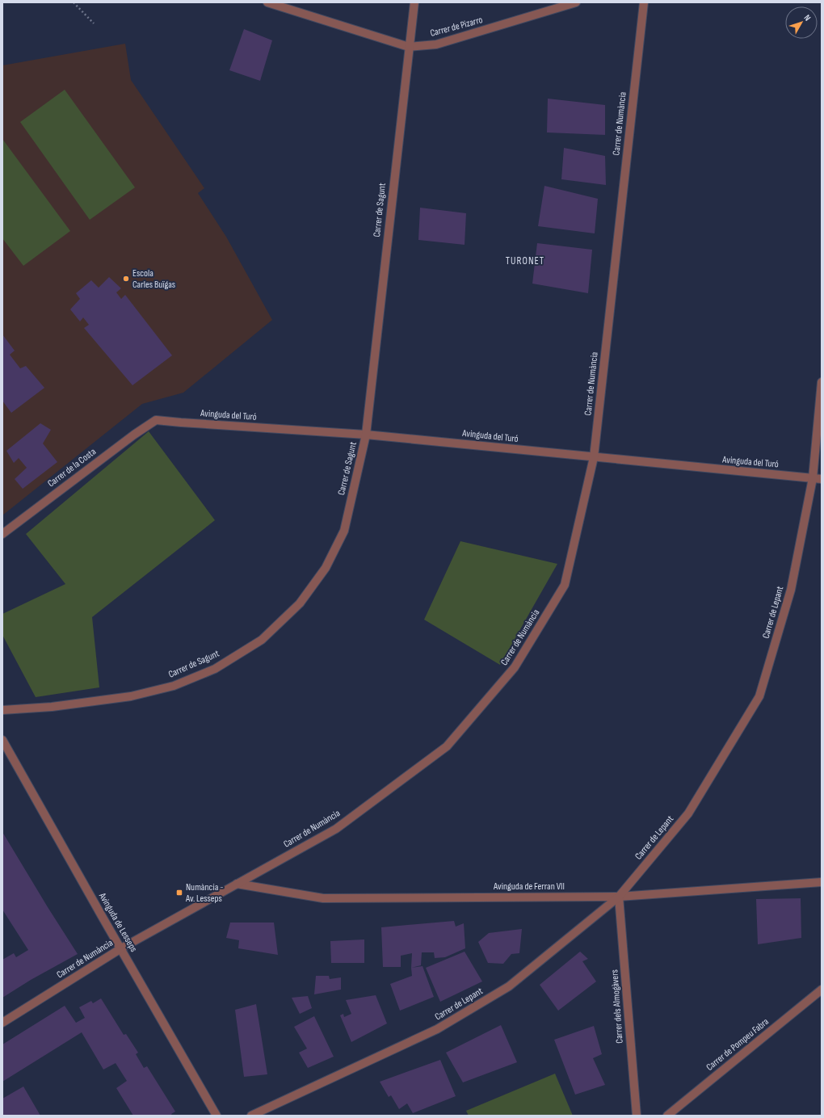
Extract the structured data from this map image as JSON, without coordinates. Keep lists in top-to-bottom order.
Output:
{
  "streets": {
    "street": [
      "Carrer de Pizarro",
      "Carrer de Numància",
      "Carrer de Sagunt",
      "Avinguda del Turó",
      "Carrer de la Costa",
      "Carrer de Lepant",
      "Avinguda de Ferran VII",
      "Avinguda de Lesseps",
      "Carrer dels Almogàvers",
      "Carrer de Pompeu Fabra"
    ]
  },
  "crossings": [
    ["Carrer de Pizarro", "Carrer de Sagunt"],
    ["Carrer de Numància", "Avinguda del Turó"],
    ["Carrer de Numància", "Avinguda de Ferran VII"],
    ["Carrer de Numància", "Avinguda de Lesseps"],
    ["Carrer de Sagunt", "Avinguda del Turó"],
    ["Avinguda del Turó", "Carrer de la Costa"],
    ["Avinguda del Turó", "Carrer de Lepant"],
    ["Carrer de Lepant", "Avinguda de Ferran VII"],
    ["Carrer de Lepant", "Carrer dels Almogàvers"],
    ["Avinguda de Ferran VII", "Carrer dels Almogàvers"]
  ],
  "districts": ["TURONET"],
  "places": {
    "other": ["Escola Carles Buïgas"],
    "transit": ["Numància - Av. Lesseps"]
  },
  "north": "top right"
}
